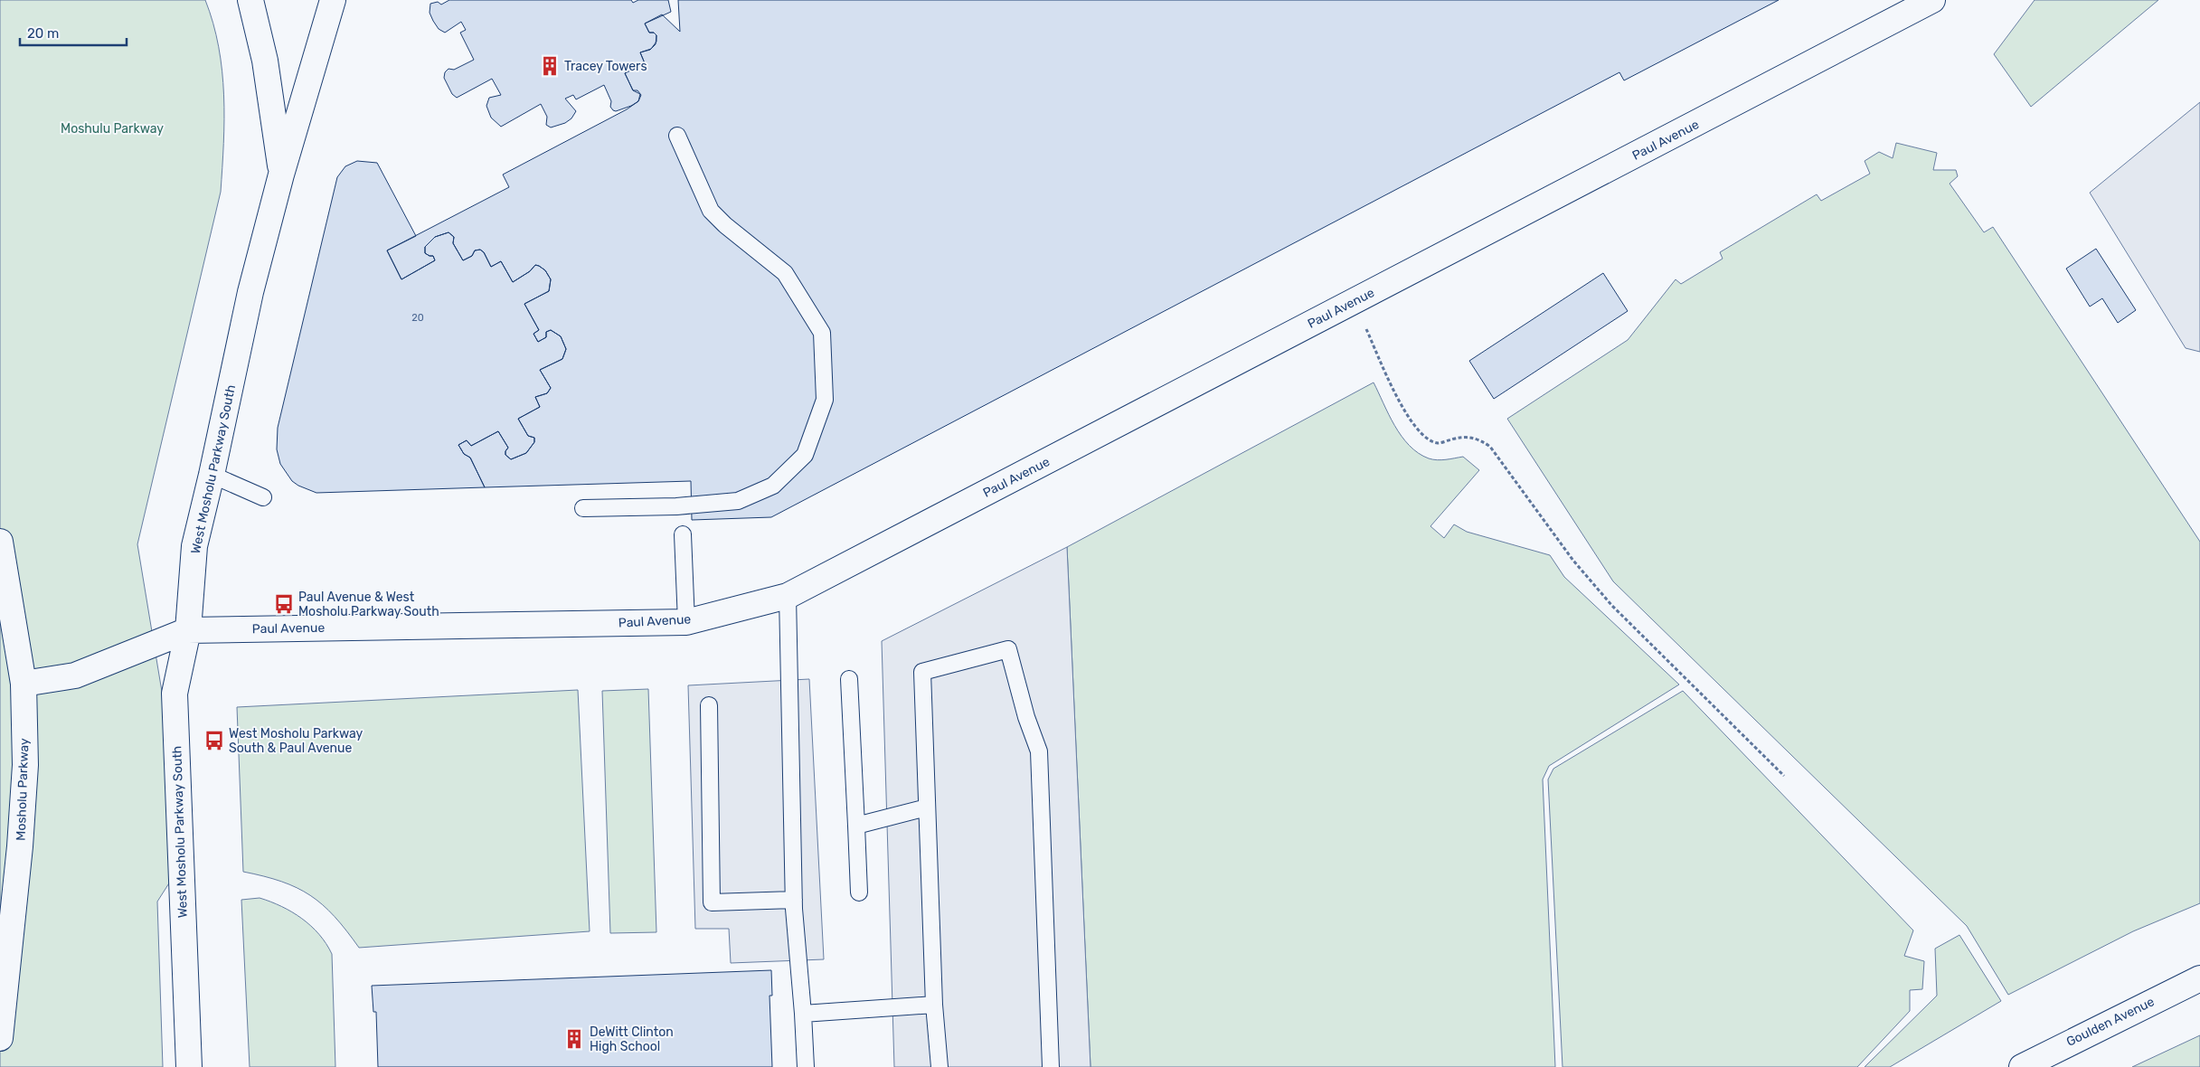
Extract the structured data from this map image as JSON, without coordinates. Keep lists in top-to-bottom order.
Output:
{
  "streets": {
    "street": [
      "Paul Avenue",
      "West Mosholu Parkway South",
      "Mosholu Parkway",
      "Goulden Avenue"
    ]
  },
  "crossings": [
    ["Paul Avenue", "West Mosholu Parkway South"],
    ["Paul Avenue", "Mosholu Parkway"]
  ],
  "parks": ["Moshulu Parkway"],
  "places": {
    "building": ["Tracey Towers", "DeWitt Clinton High School"],
    "bus stop": ["Paul Avenue & West Mosholu Parkway South", "West Mosholu Parkway South & Paul Avenue"]
  },
  "house_numbers": ["20"],
  "scale_bar": "20 m"
}
